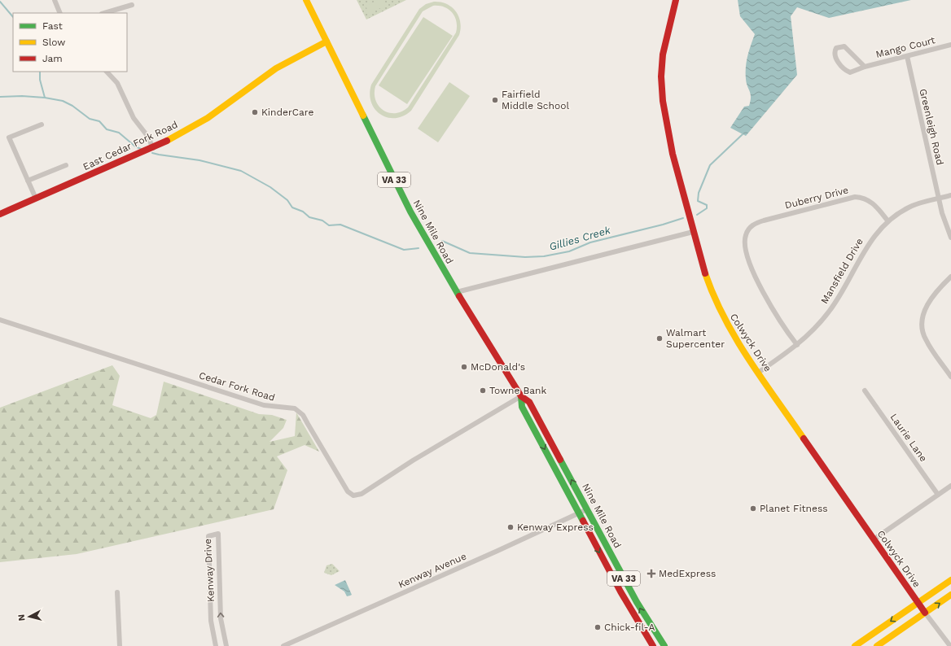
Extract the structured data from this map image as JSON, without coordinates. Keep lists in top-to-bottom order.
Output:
{
  "streets": {
    "main road": [
      "East Cedar Fork Road",
      "VA 33",
      "Nine Mile Road",
      "Colwyck Drive"
    ],
    "street": [
      "Mango Court",
      "Greenleigh Road",
      "Duberry Drive",
      "Mansfield Drive",
      "Cedar Fork Road",
      "Laurie Lane",
      "Kenway Drive",
      "Kenway Avenue"
    ]
  },
  "crossings": [
    ["Mango Court", "Greenleigh Road"],
    ["Greenleigh Road", "Mansfield Drive"],
    ["East Cedar Fork Road", "Nine Mile Road"],
    ["Duberry Drive", "Mansfield Drive"],
    ["Nine Mile Road", "Cedar Fork Road"],
    ["Nine Mile Road", "Kenway Avenue"],
    ["Mansfield Drive", "Colwyck Drive"]
  ],
  "water": ["Gillies Creek"],
  "places": {
    "other": [
      "Fairfield Middle School",
      "KinderCare",
      "Walmart Supercenter",
      "McDonald's",
      "Towne Bank",
      "Planet Fitness",
      "Kenway Express",
      "Chick-fil-A"
    ],
    "health": ["MedExpress"]
  },
  "legend": ["Fast", "Slow", "Jam"],
  "north": "left"
}
